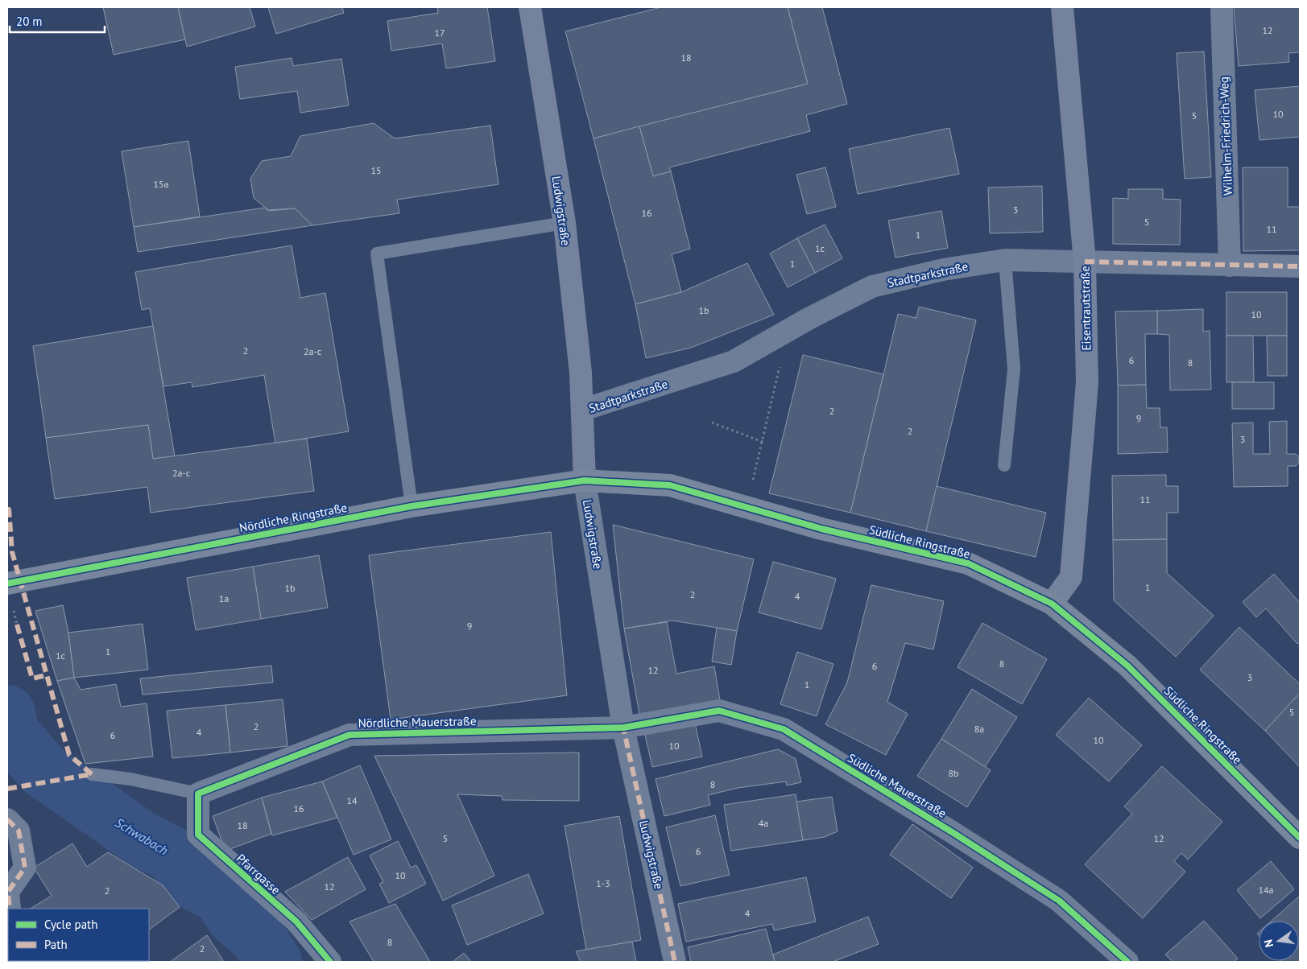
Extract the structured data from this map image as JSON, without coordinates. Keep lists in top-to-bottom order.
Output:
{
  "streets": {
    "main road": ["Nördliche Ringstraße", "Südliche Ringstraße"],
    "street": [
      "Wilhelm-Friedrich-Weg",
      "Ludwigstraße",
      "Stadtparkstraße",
      "Eisentrautstraße",
      "Nördliche Mauerstraße",
      "Südliche Mauerstraße",
      "Pfarrgasse"
    ]
  },
  "crossings": [
    ["Wilhelm-Friedrich-Weg", "Stadtparkstraße"],
    ["Ludwigstraße", "Stadtparkstraße"],
    ["Ludwigstraße", "Nördliche Ringstraße"],
    ["Ludwigstraße", "Südliche Ringstraße"],
    ["Ludwigstraße", "Nördliche Mauerstraße"],
    ["Ludwigstraße", "Südliche Mauerstraße"],
    ["Stadtparkstraße", "Eisentrautstraße"],
    ["Eisentrautstraße", "Südliche Ringstraße"],
    ["Nördliche Ringstraße", "Südliche Ringstraße"],
    ["Nördliche Mauerstraße", "Südliche Mauerstraße"],
    ["Nördliche Mauerstraße", "Pfarrgasse"]
  ],
  "water": ["Schwabach"],
  "house_numbers": [
    "12",
    "17",
    "18",
    "10",
    "5",
    "15",
    "15a",
    "3",
    "16",
    "5",
    "11",
    "1",
    "1c",
    "1",
    "1b",
    "10",
    "2",
    "2a-c",
    "6",
    "8",
    "2",
    "9",
    "2",
    "3",
    "2a-c",
    "11",
    "1",
    "1b",
    "2",
    "4",
    "1a",
    "9",
    "1",
    "1c",
    "8",
    "6",
    "12",
    "3",
    "1",
    "5",
    "2",
    "8a",
    "4",
    "6",
    "10",
    "10",
    "8b",
    "8",
    "14",
    "16",
    "4a",
    "18",
    "5",
    "12",
    "6",
    "10",
    "1-3",
    "12",
    "14a",
    "2",
    "4",
    "8",
    "2"
  ],
  "legend": ["Cycle path", "Path"],
  "scale_bar": "20 m",
  "north": "left"
}
